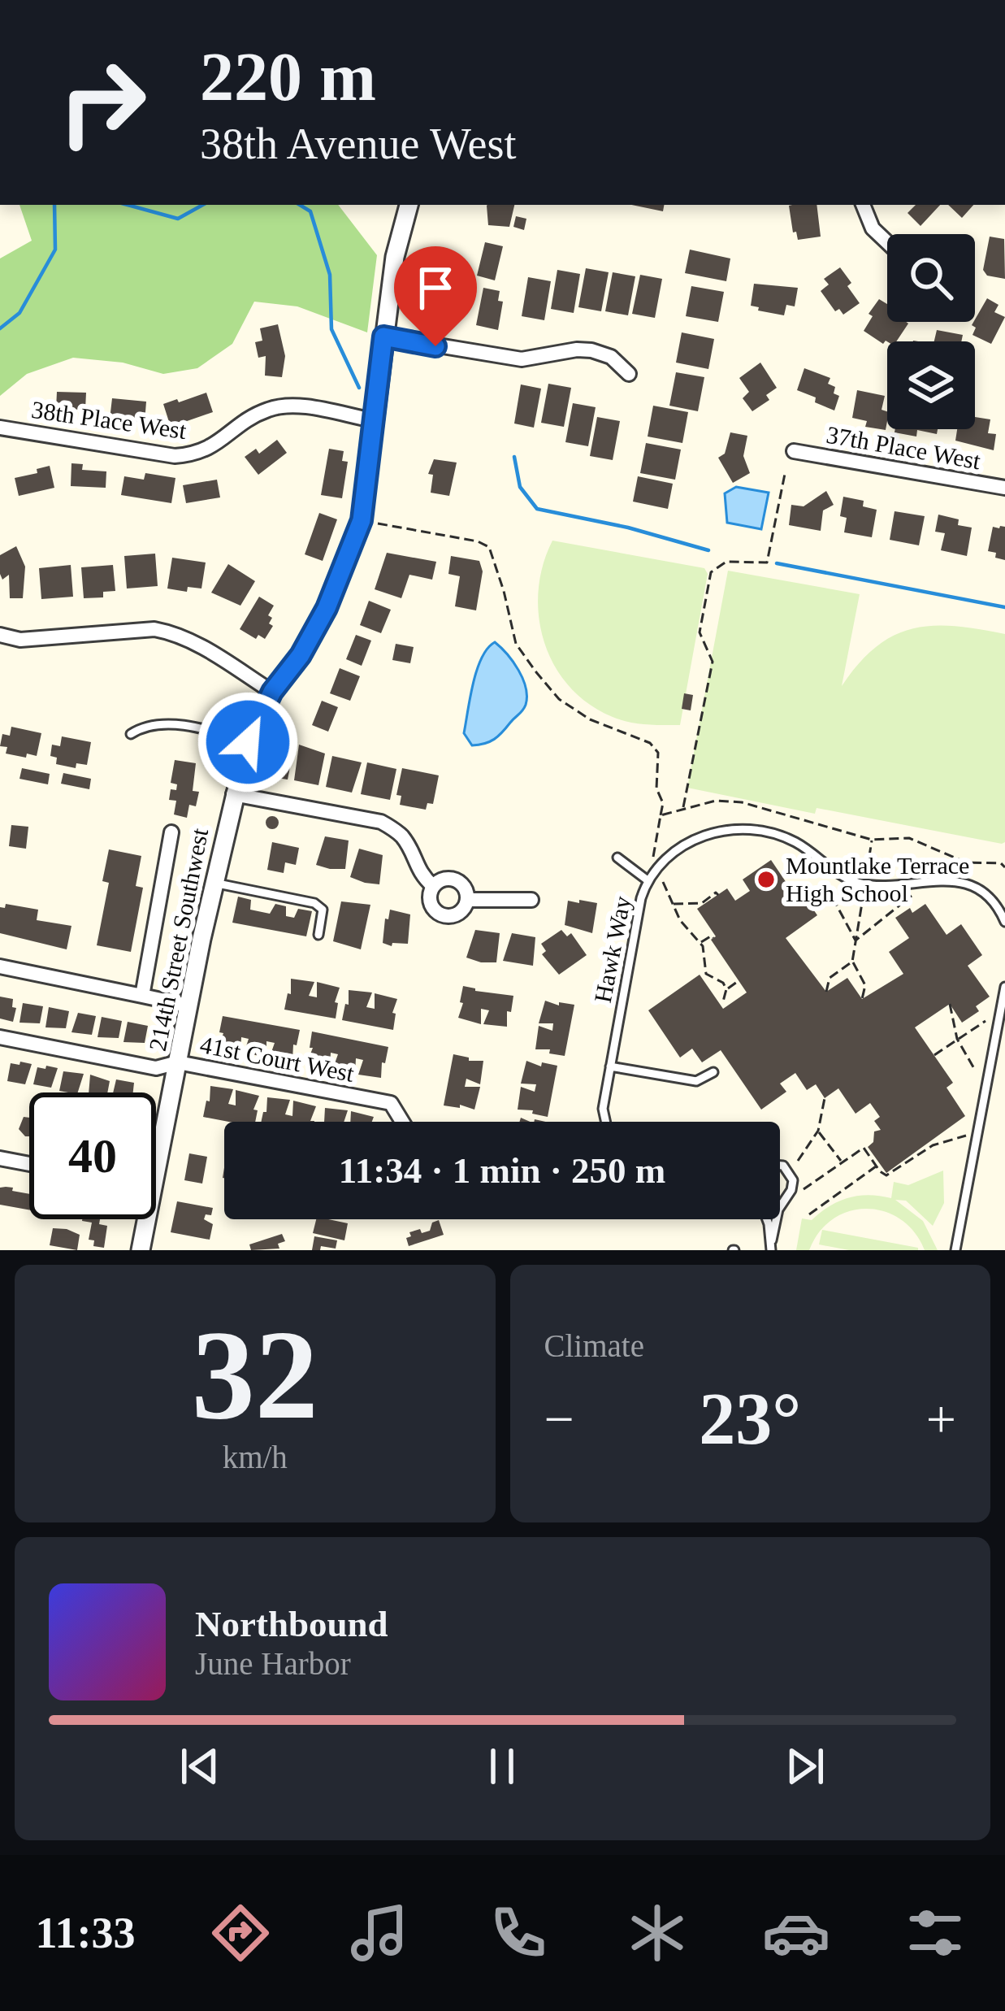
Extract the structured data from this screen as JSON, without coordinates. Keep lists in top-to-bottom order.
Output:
{
  "streets": {
    "street": [
      "38th Place West",
      "37th Place West",
      "214th Street Southwest",
      "41st Court West"
    ],
    "lane": ["Hawk Way"]
  },
  "crossings": [
    ["38th Place West", "214th Street Southwest"],
    ["214th Street Southwest", "41st Court West"]
  ],
  "places": ["Mountlake Terrace High School"],
  "page": {
    "turn": ["220 m", "38th Avenue West"],
    "limit": "40",
    "trip": "11:34 · 1 min · 250 m",
    "tile": [
      ["32", "km/h"],
      "Climate"
    ],
    "heat": ["−", "23°", "+"],
    "song": ["Northbound", "June Harbor"],
    "tabs": "11:33"
  }
}
